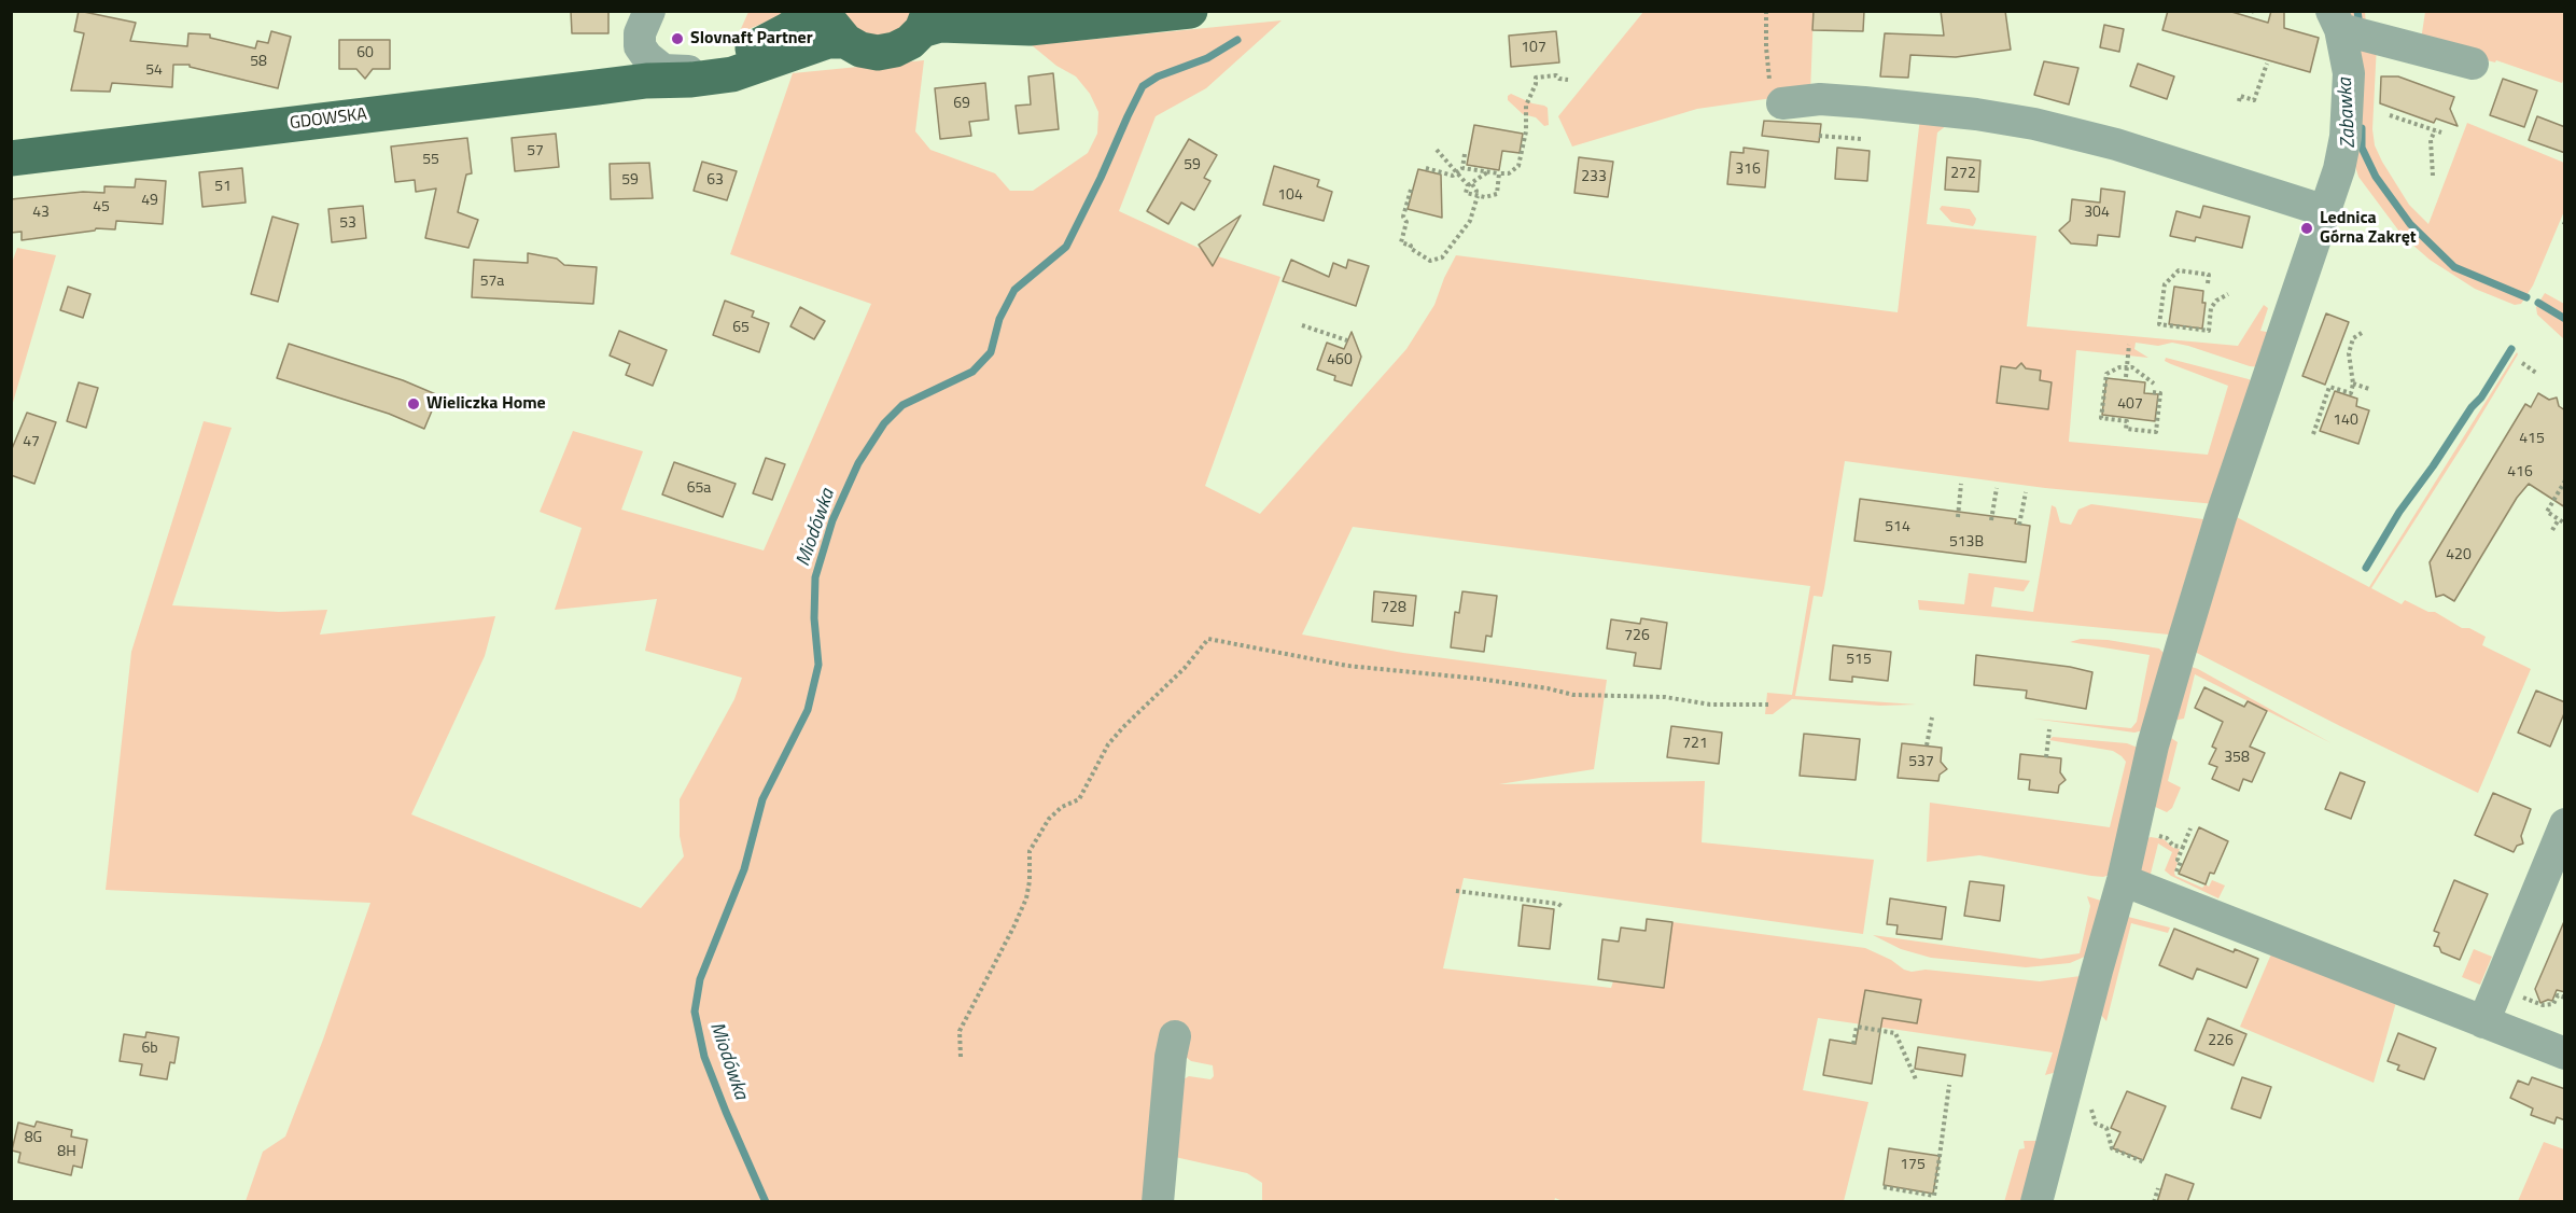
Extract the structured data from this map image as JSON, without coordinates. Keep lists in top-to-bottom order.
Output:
{
  "streets": {
    "main road": ["GDOWSKA"]
  },
  "water": ["Zabawka", "Miodówka"],
  "places": ["Slovnaft Partner", "Lednica Górna Zakręt", "Wieliczka Home"],
  "house_numbers": [
    "107",
    "60",
    "58",
    "54",
    "69",
    "57",
    "55",
    "59",
    "316",
    "272",
    "233",
    "59",
    "63",
    "51",
    "104",
    "49",
    "45",
    "43",
    "304",
    "53",
    "57a",
    "65",
    "460",
    "407",
    "140",
    "415",
    "47",
    "416",
    "65a",
    "514",
    "513B",
    "420",
    "728",
    "726",
    "515",
    "721",
    "358",
    "537",
    "226",
    "6b",
    "8G",
    "8H",
    "175"
  ]
}
